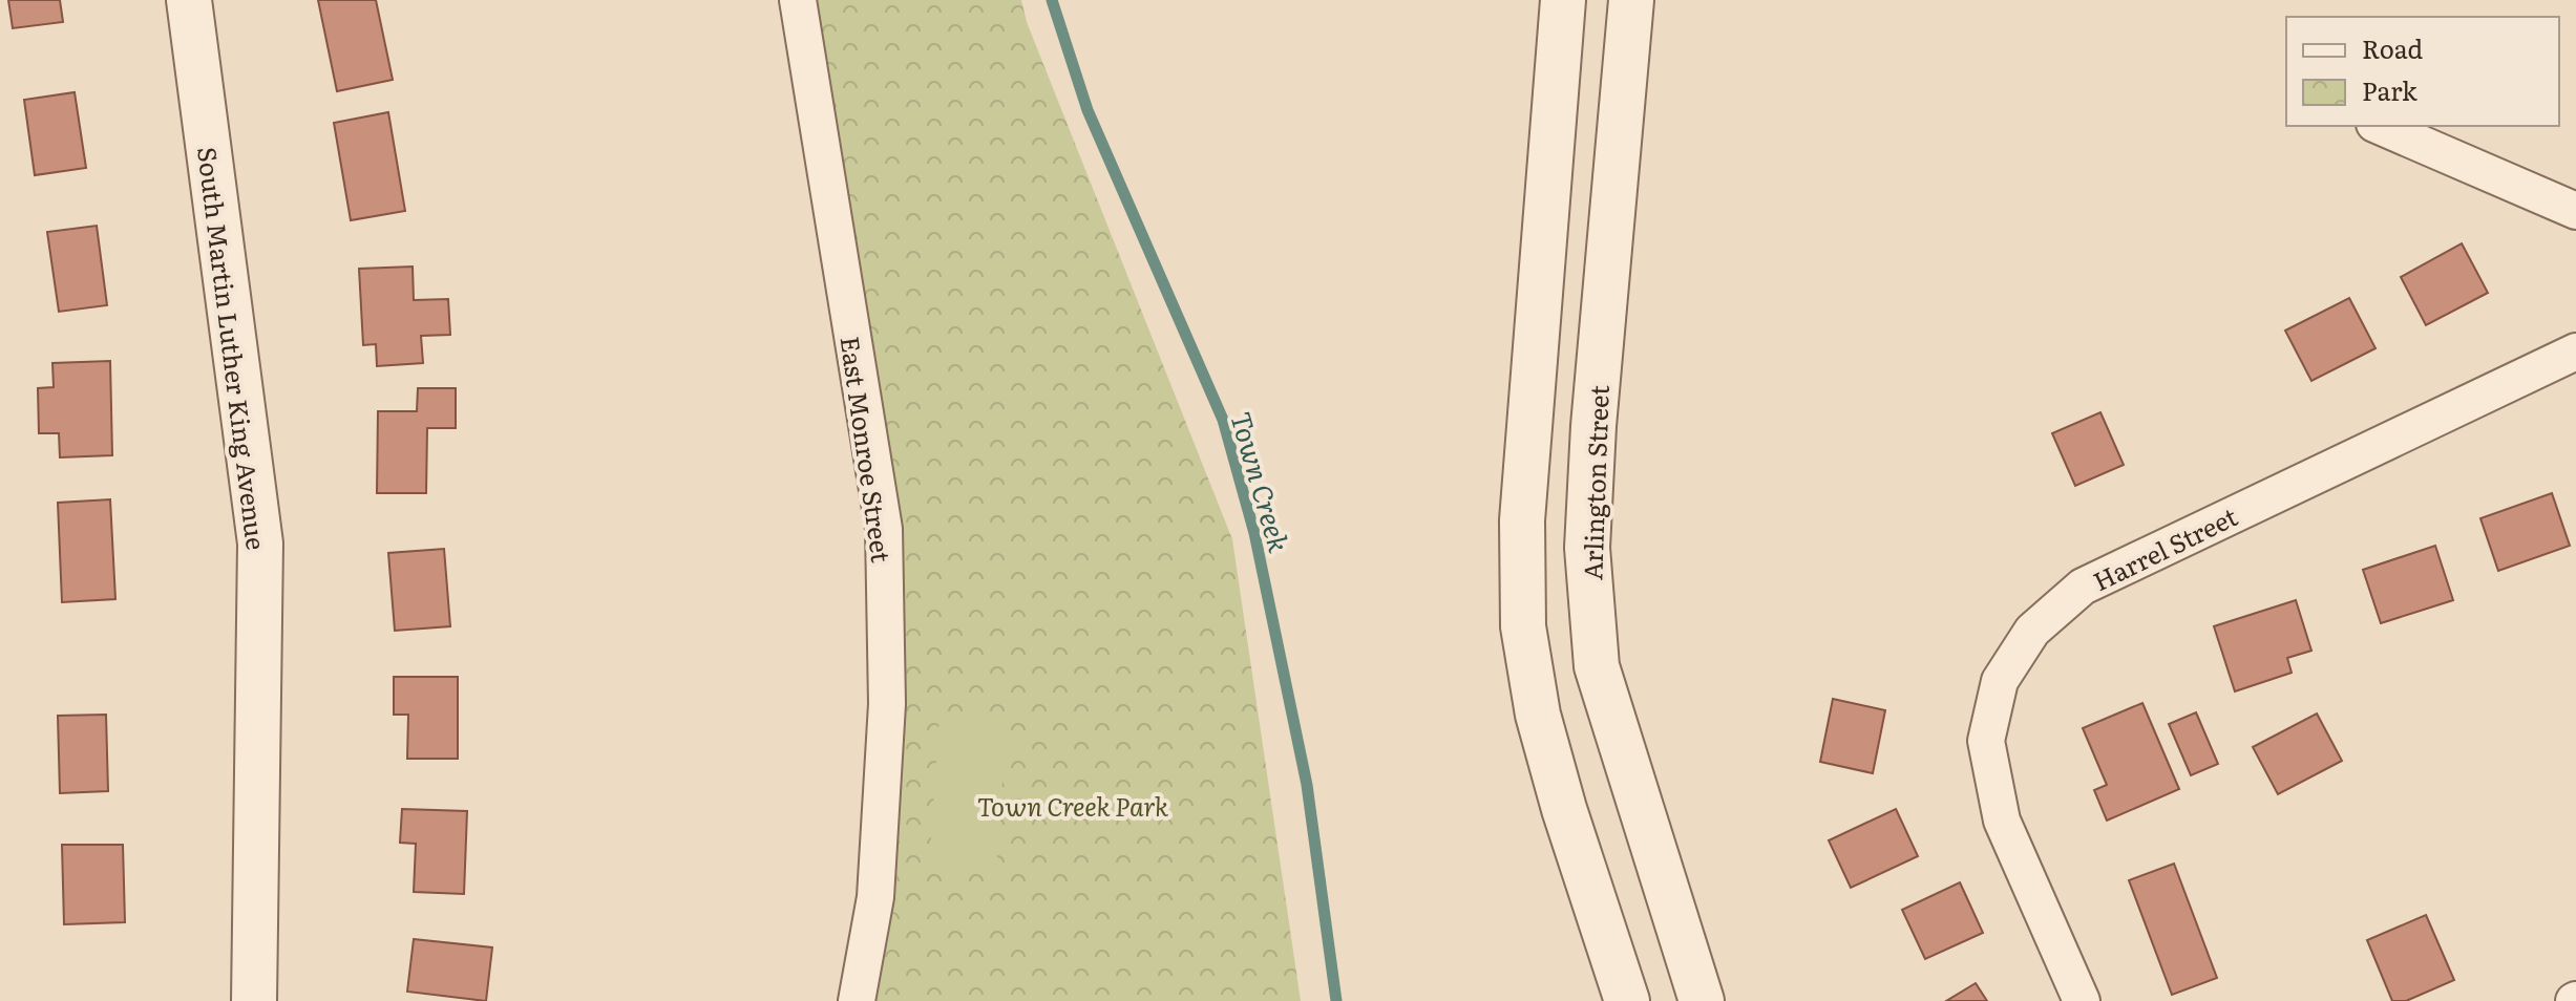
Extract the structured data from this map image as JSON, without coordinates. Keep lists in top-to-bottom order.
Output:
{
  "streets": {
    "street": [
      "South Martin Luther King Avenue",
      "East Monroe Street",
      "Arlington Street",
      "Harrel Street"
    ]
  },
  "water": ["Town Creek"],
  "parks": ["Town Creek Park"],
  "legend": ["Road", "Park"]
}
